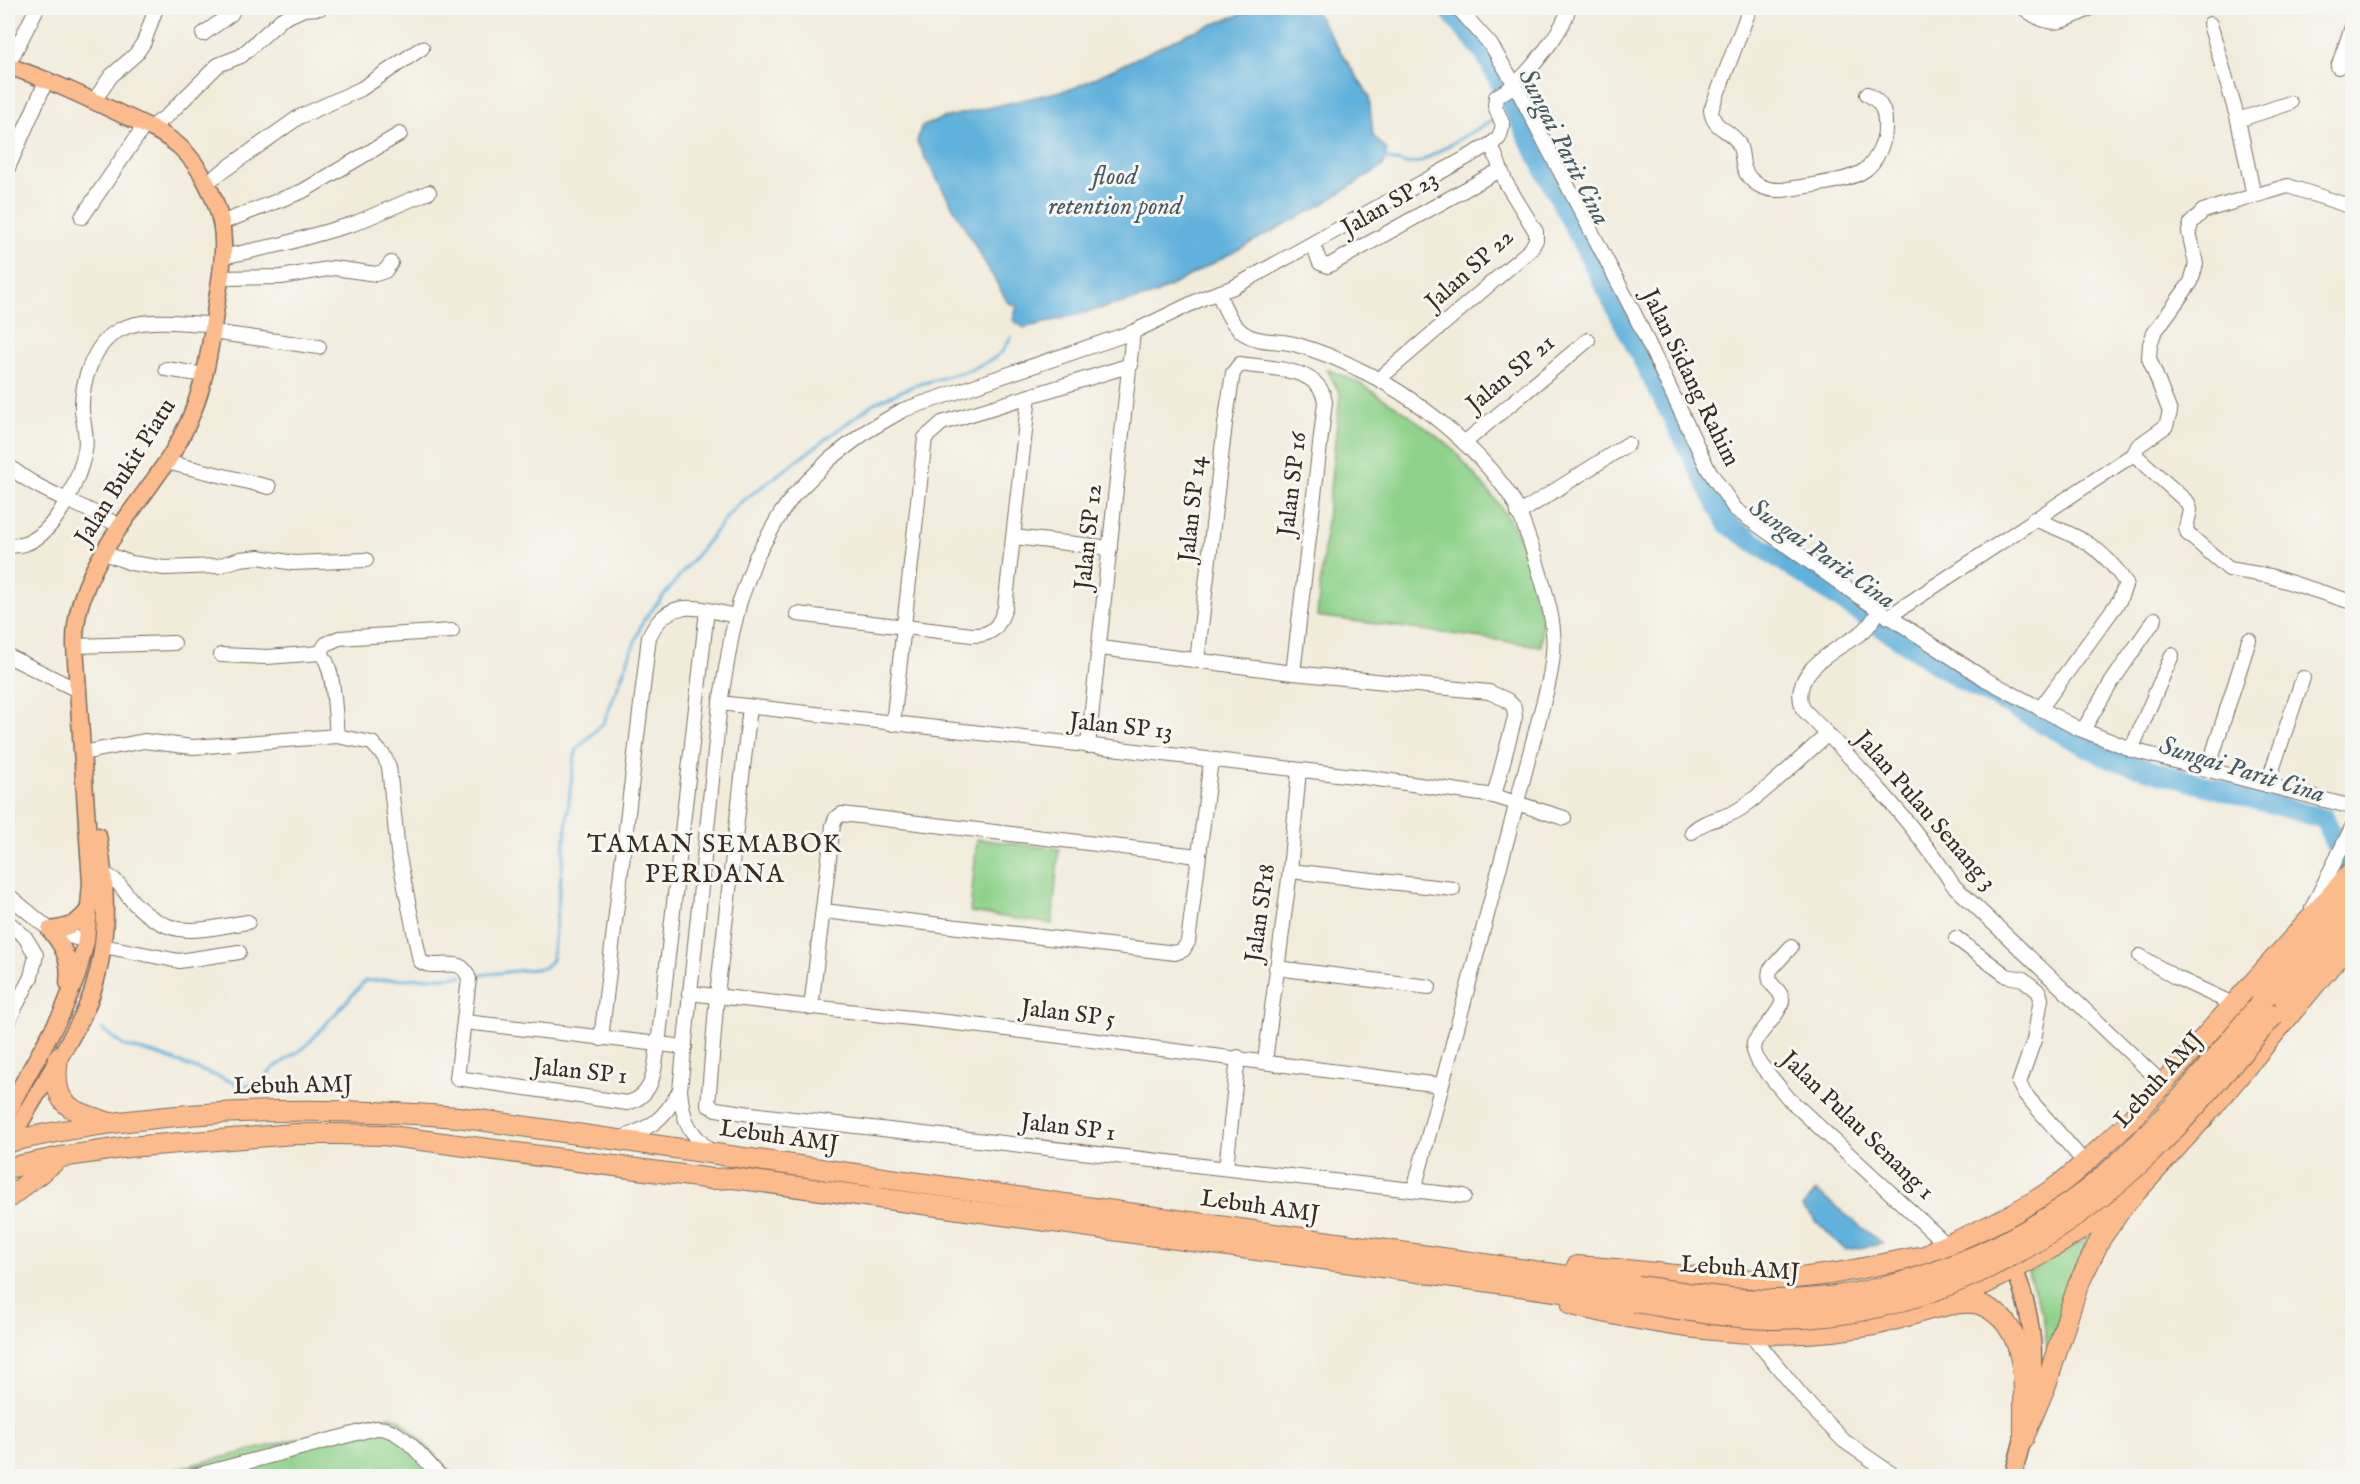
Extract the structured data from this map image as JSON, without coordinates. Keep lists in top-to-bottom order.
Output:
{
  "streets": {
    "highway": ["Lebuh AMJ"],
    "main road": ["Jalan Bukit Piatu"],
    "street": [
      "Jalan SP 23",
      "Jalan SP 22",
      "Jalan SP 21",
      "Jalan Sidang Rahim",
      "Jalan SP 16",
      "Jalan SP 14",
      "Jalan SP 12",
      "Jalan SP 13",
      "Jalan Pulau Senang 3",
      "Jalan SP18",
      "Jalan SP 5",
      "Jalan SP 1",
      "Jalan Pulau Senang 1"
    ]
  },
  "crossings": [
    ["Jalan SP 23", "Jalan SP 22"],
    ["Jalan Sidang Rahim", "Jalan Pulau Senang 3"],
    ["Jalan Bukit Piatu", "Lebuh AMJ"],
    ["Jalan SP 16", "Jalan SP 14"],
    ["Jalan SP 12", "Jalan SP 13"],
    ["Jalan SP 13", "Jalan SP18"],
    ["Jalan SP18", "Jalan SP 5"],
    ["Jalan SP 5", "Jalan SP 1"]
  ],
  "districts": ["TAMAN SEMABOK PERDANA"],
  "water": ["Sungai Parit Cina", "flood retention pond"]
}
